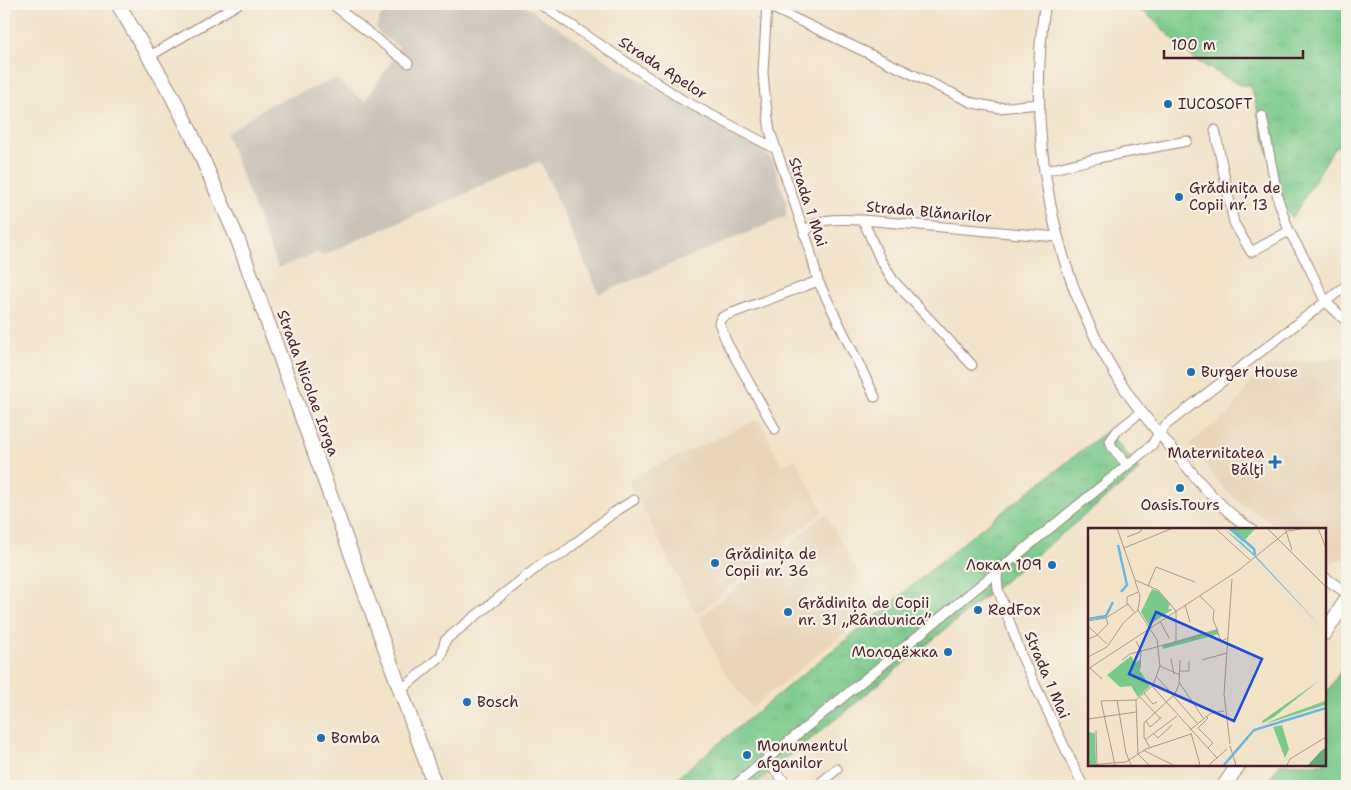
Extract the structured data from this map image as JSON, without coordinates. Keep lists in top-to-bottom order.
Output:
{
  "streets": {
    "main road": ["Strada Nicolae Iorga"],
    "street": ["Strada Apelor", "Strada 1 Mai", "Strada Blănarilor"]
  },
  "crossings": [
    ["Strada Apelor", "Strada 1 Mai"],
    ["Strada 1 Mai", "Strada Blănarilor"]
  ],
  "places": {
    "other": [
      "IUCOSOFT",
      "Grădinița de Copii nr. 13",
      "Burger House",
      "Oasis.Tours",
      "Grădinița de Copii nr. 36",
      "Локал 109",
      "RedFox",
      "Grădinița de Copii nr. 31 „Rândunica”",
      "Молодёжка",
      "Bosch",
      "Bomba",
      "Monumentul afganilor"
    ],
    "health": ["Maternitatea Bălţi"]
  },
  "scale_bar": "100 m"
}
